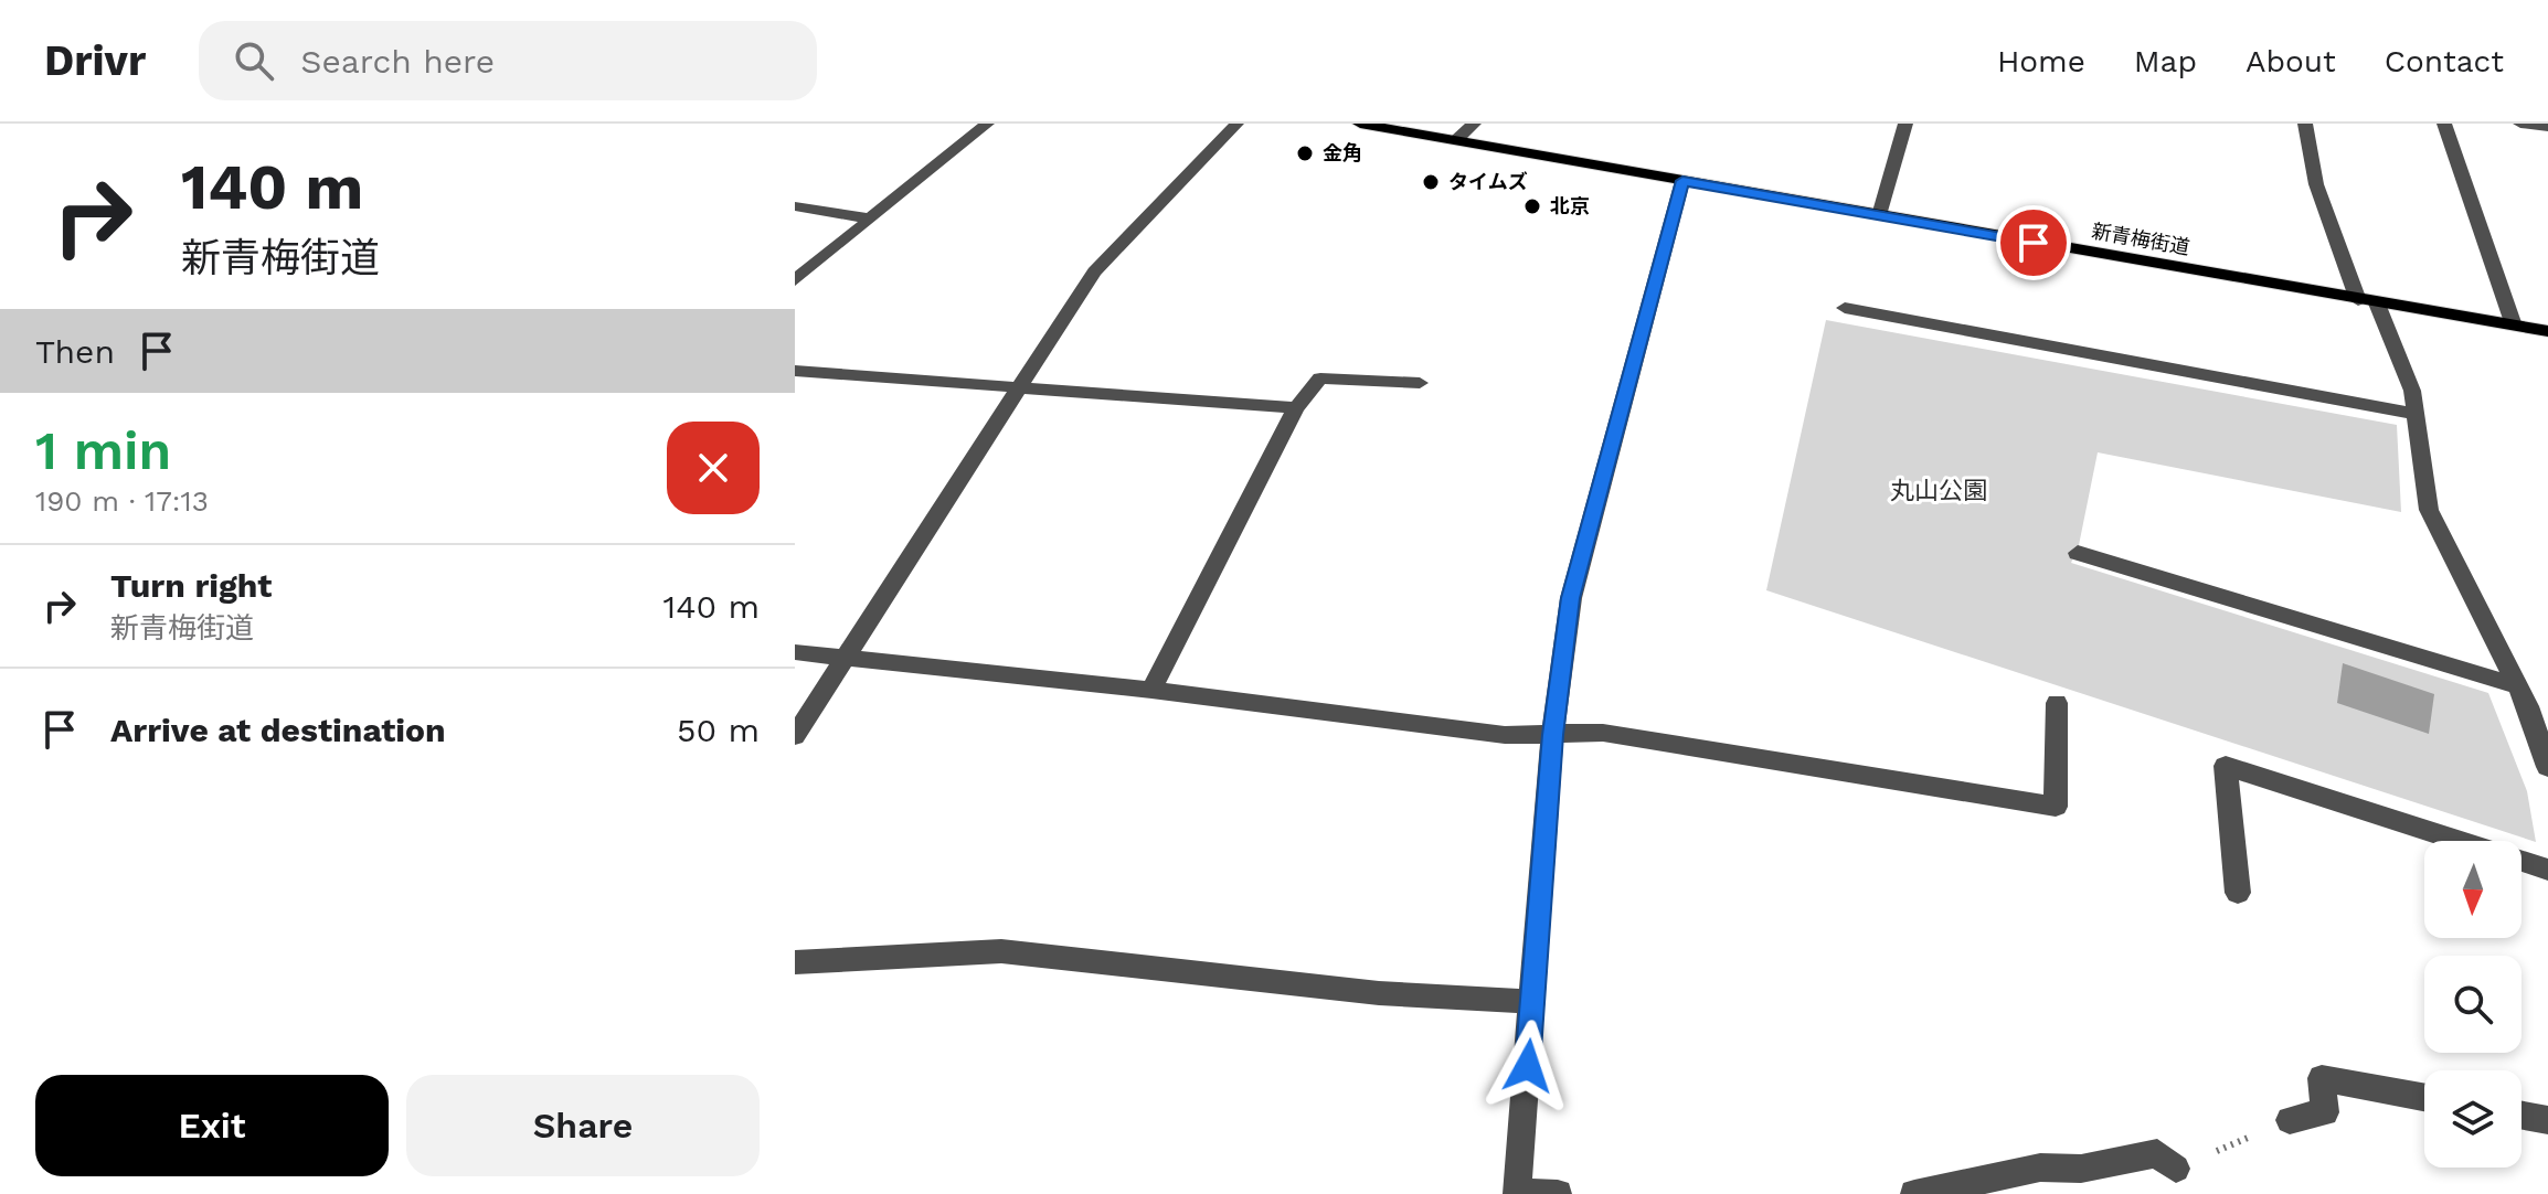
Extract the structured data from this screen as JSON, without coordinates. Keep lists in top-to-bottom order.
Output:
{
  "streets": {
    "main road": ["新青梅街道"]
  },
  "parks": ["丸山公園"],
  "places": ["金角", "タイムズ", "北京"],
  "north": "bottom",
  "page": {
    "header": "Drivr",
    "search": "Search here",
    "nav": [
      "Home",
      "Map",
      "About",
      "Contact"
    ],
    "turn": ["140 m", "新青梅街道"],
    "then": "Then",
    "heading": ["1 min", "190 m · 17:13"],
    "list": [
      {
        "name": "Turn right",
        "note": "新青梅街道",
        "value": "140 m"
      },
      {
        "name": "Arrive at destination",
        "value": "50 m"
      }
    ],
    "buttons": ["Exit", "Share"]
  }
}
